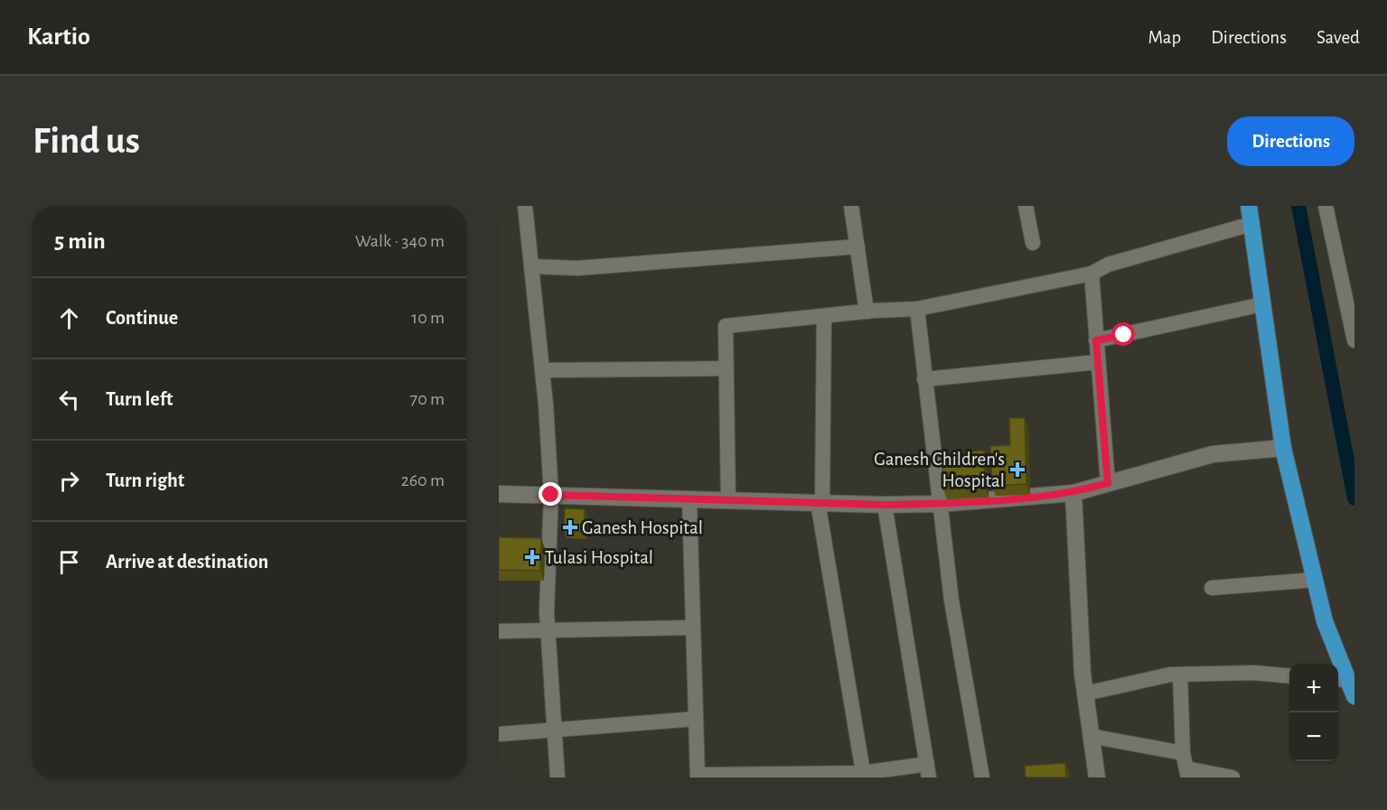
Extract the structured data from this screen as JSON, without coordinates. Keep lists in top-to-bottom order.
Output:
{
  "places": {
    "health": ["Ganesh Children's Hospital", "Ganesh Hospital", "Tulasi Hospital"]
  },
  "page": {
    "header": "Kartio",
    "nav": ["Map", "Directions", "Saved"],
    "buttons": "Directions",
    "title": "Find us",
    "heading": ["5 min", "Walk · 340 m"],
    "list": [
      ["Continue", "10 m"],
      ["Turn left", "70 m"],
      ["Turn right", "260 m"],
      "Arrive at destination"
    ],
    "map_buttons": ["+", "−"]
  }
}
